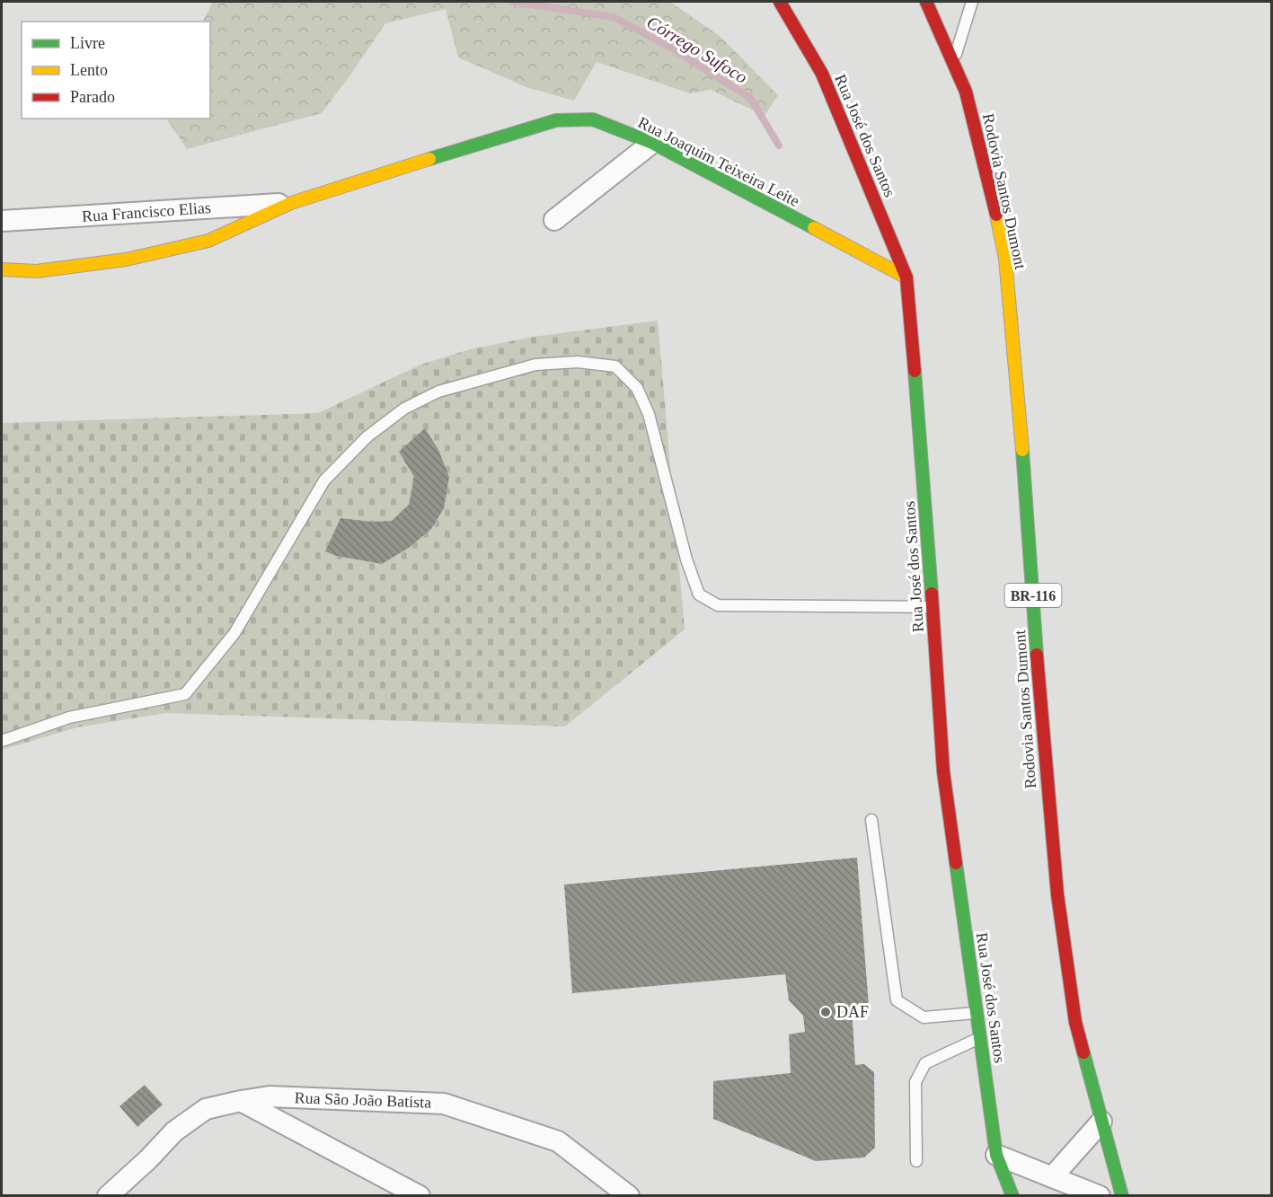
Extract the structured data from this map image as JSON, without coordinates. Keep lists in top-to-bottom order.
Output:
{
  "streets": {
    "main road": [
      "Rua José dos Santos",
      "Rua Joaquim Teixeira Leite",
      "Rodovia Santos Dumont",
      "BR-116"
    ],
    "street": ["Rua Francisco Elias", "Rua São João Batista"]
  },
  "crossings": [
    ["Rua José dos Santos", "Rua Joaquim Teixeira Leite"],
    ["Rua Joaquim Teixeira Leite", "Rua Francisco Elias"]
  ],
  "water": ["Córrego Sufoco"],
  "places": ["DAF"],
  "legend": ["Livre", "Lento", "Parado"]
}
